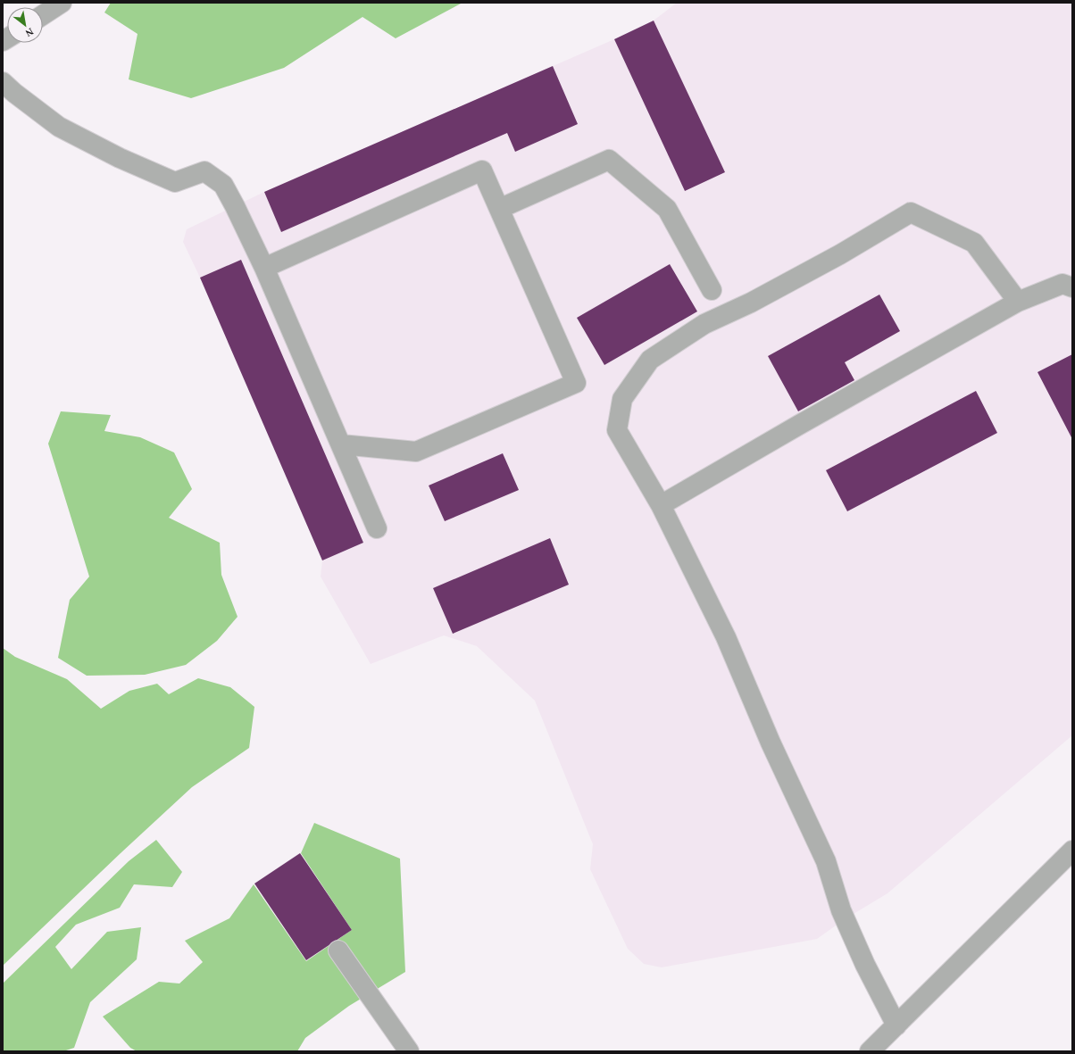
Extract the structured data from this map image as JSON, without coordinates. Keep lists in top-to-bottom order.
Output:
{
  "north": "bottom right"
}
